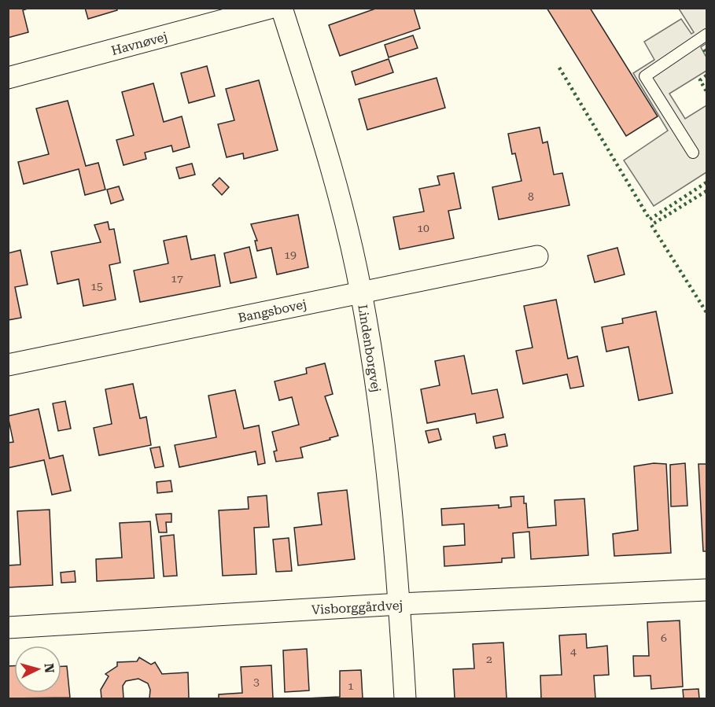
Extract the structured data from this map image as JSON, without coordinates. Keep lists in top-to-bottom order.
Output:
{
  "streets": {
    "street": [
      "Havnøvej",
      "Bangsbovej",
      "Lindenborgvej",
      "Visborggårdvej"
    ]
  },
  "crossings": [
    ["Bangsbovej", "Lindenborgvej"],
    ["Lindenborgvej", "Visborggårdvej"]
  ],
  "house_numbers": [
    "8",
    "10",
    "19",
    "17",
    "15",
    "6",
    "4",
    "2",
    "3",
    "1"
  ],
  "north": "right"
}
